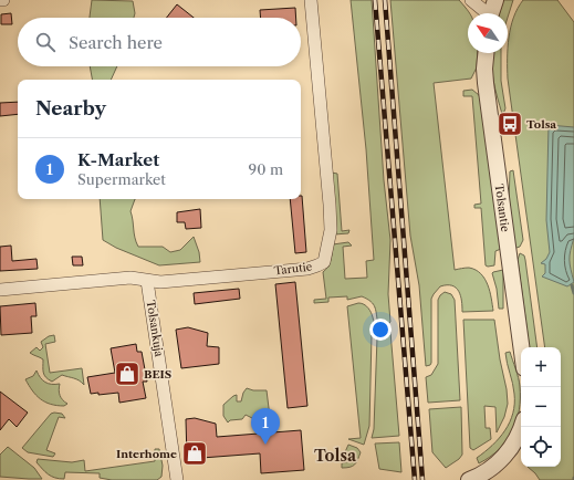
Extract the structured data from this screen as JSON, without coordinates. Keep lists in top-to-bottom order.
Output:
{
  "streets": {
    "street": ["Tolsantie", "Tarutie", "Tolsankuja"]
  },
  "crossings": [
    ["Tarutie", "Tolsankuja"]
  ],
  "districts": ["Tolsa"],
  "places": {
    "bus stop": ["Tolsa"],
    "shop": ["BEIS", "Interhome"]
  },
  "north": "top left",
  "page": {
    "search": "Search here",
    "heading": "Nearby",
    "list": [
      {
        "mark": "1",
        "name": "K-Market",
        "note": "Supermarket",
        "value": "90 m"
      }
    ],
    "map_buttons": ["+", "−"],
    "pins": "1"
  }
}
